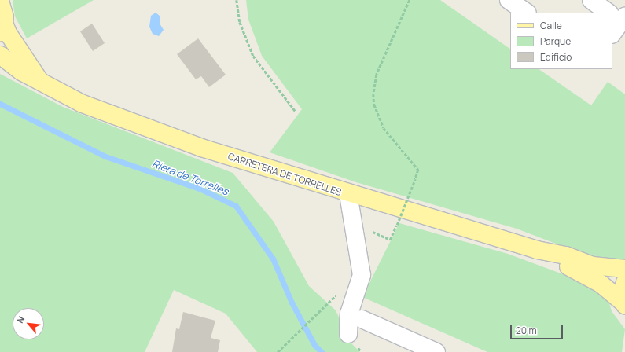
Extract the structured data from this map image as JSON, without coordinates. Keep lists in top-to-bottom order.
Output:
{
  "streets": {
    "main road": ["CARRETERA DE TORRELLES"]
  },
  "water": ["Riera de Torrelles"],
  "legend": ["Calle", "Parque", "Edificio"],
  "scale_bar": "20 m",
  "north": "top left"
}
